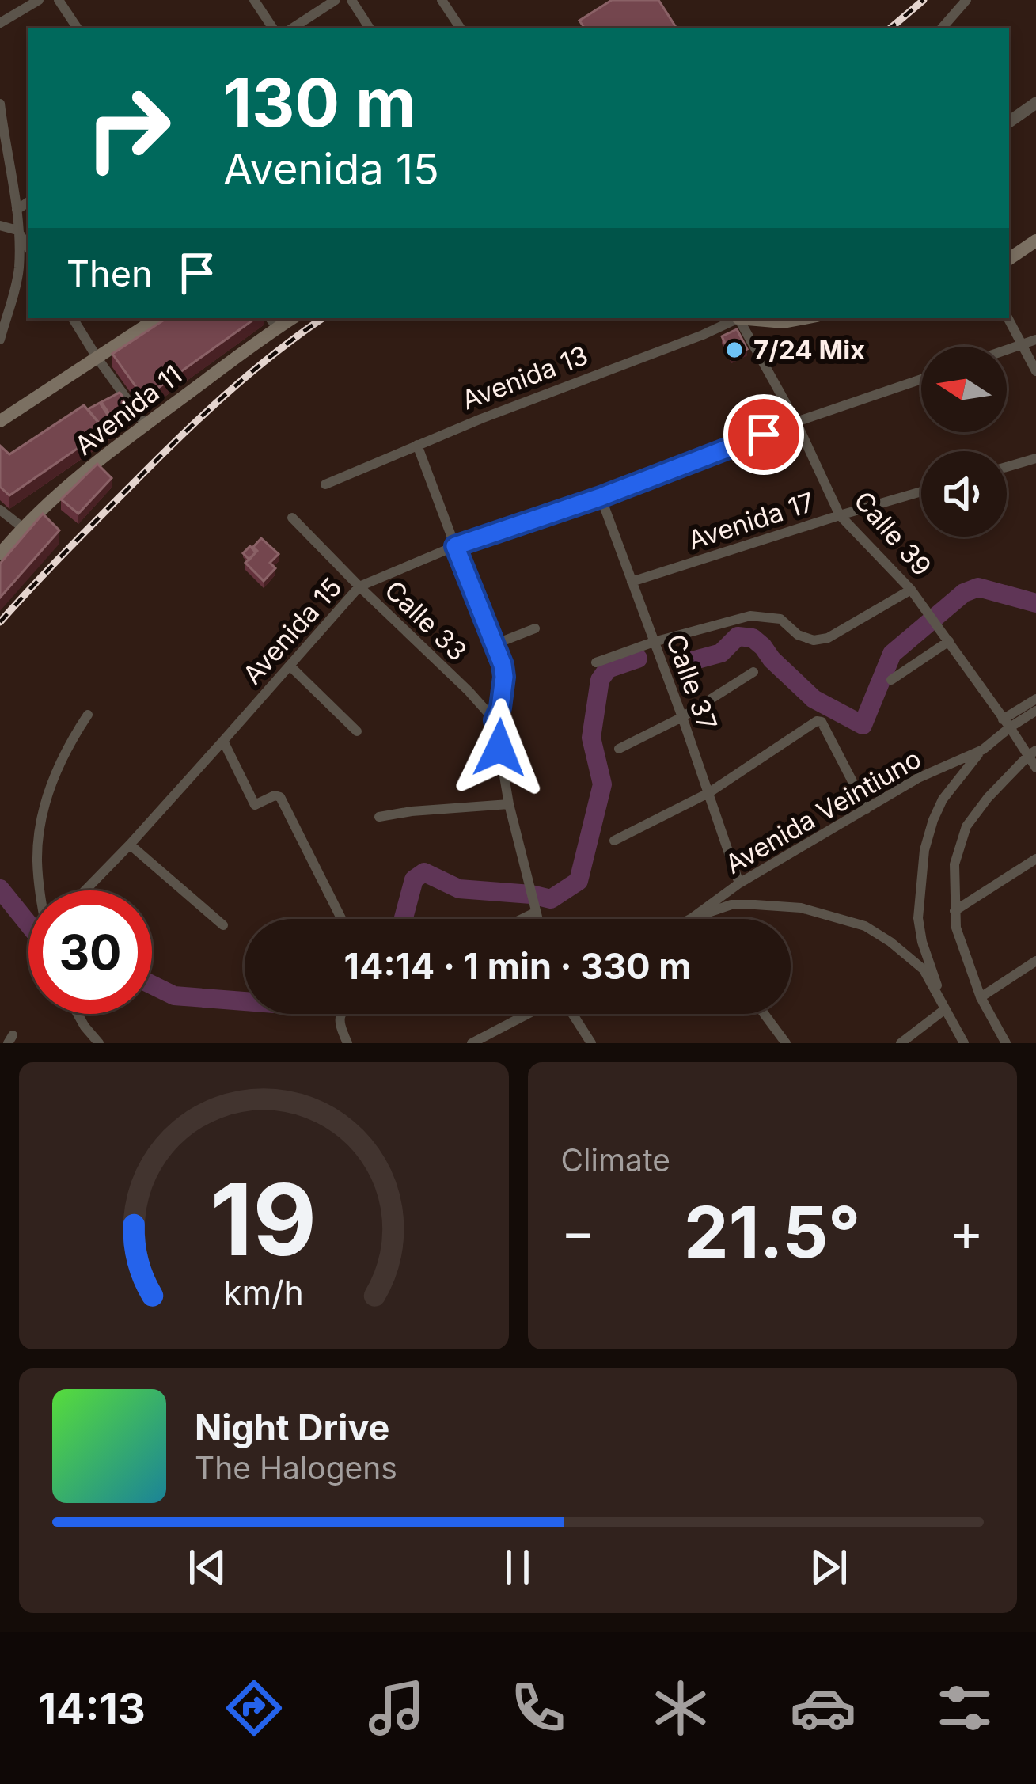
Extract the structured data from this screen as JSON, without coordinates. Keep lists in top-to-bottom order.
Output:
{
  "streets": {
    "main road": ["Avenida 11"],
    "street": [
      "Avenida 13",
      "Avenida 17",
      "Calle 39",
      "Calle 33",
      "Avenida 15",
      "Calle 37",
      "Avenida Veintiuno"
    ]
  },
  "crossings": [
    ["Avenida 17", "Calle 39"],
    ["Avenida 17", "Calle 37"],
    ["Calle 39", "Avenida 15"],
    ["Calle 39", "Avenida Veintiuno"],
    ["Calle 33", "Avenida 15"],
    ["Avenida 15", "Calle 37"],
    ["Calle 37", "Avenida Veintiuno"]
  ],
  "places": ["7/24 Mix"],
  "north": "left",
  "page": {
    "turn": ["130 m", "Avenida 15"],
    "then": "Then",
    "limit": "30",
    "trip": "14:14 · 1 min · 330 m",
    "tile": "Climate",
    "heat": ["−", "21.5°", "+"],
    "song": ["Night Drive", "The Halogens"],
    "tabs": "14:13",
    "gauge": ["19", "km/h"]
  }
}
